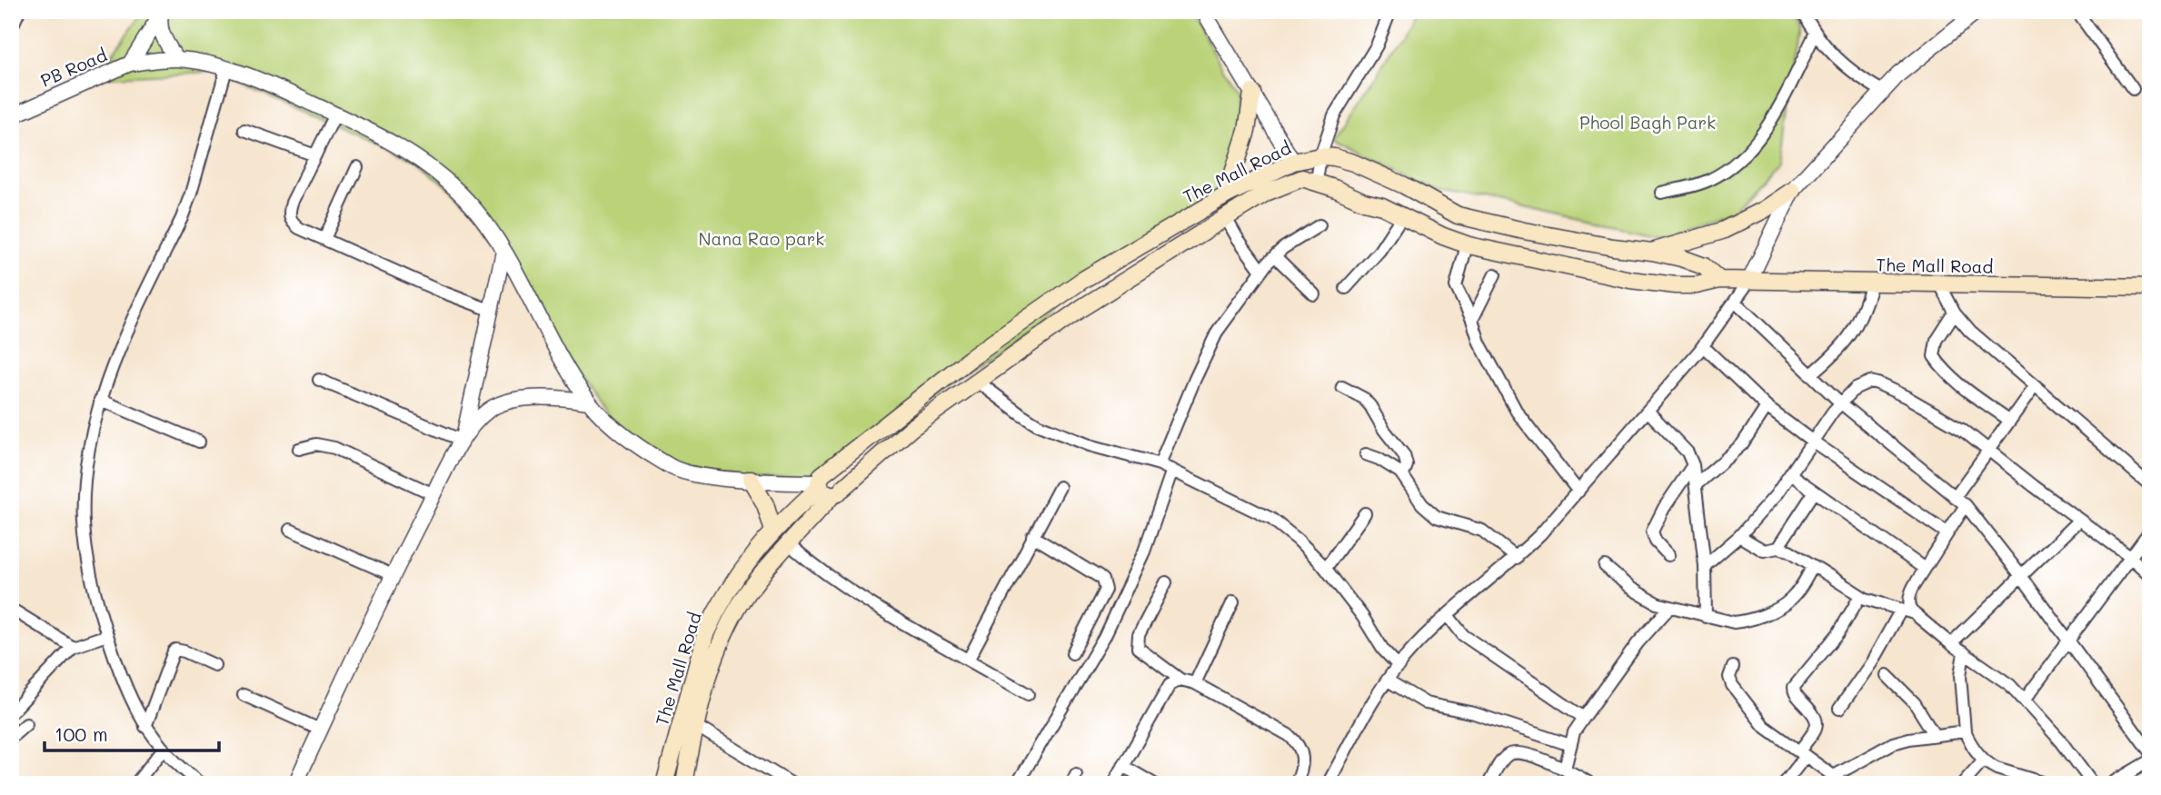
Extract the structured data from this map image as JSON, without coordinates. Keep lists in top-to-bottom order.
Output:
{
  "streets": {
    "main road": ["The Mall Road"],
    "street": ["PB Road"]
  },
  "parks": ["Phool Bagh Park", "Nana Rao park"],
  "scale_bar": "100 m"
}
